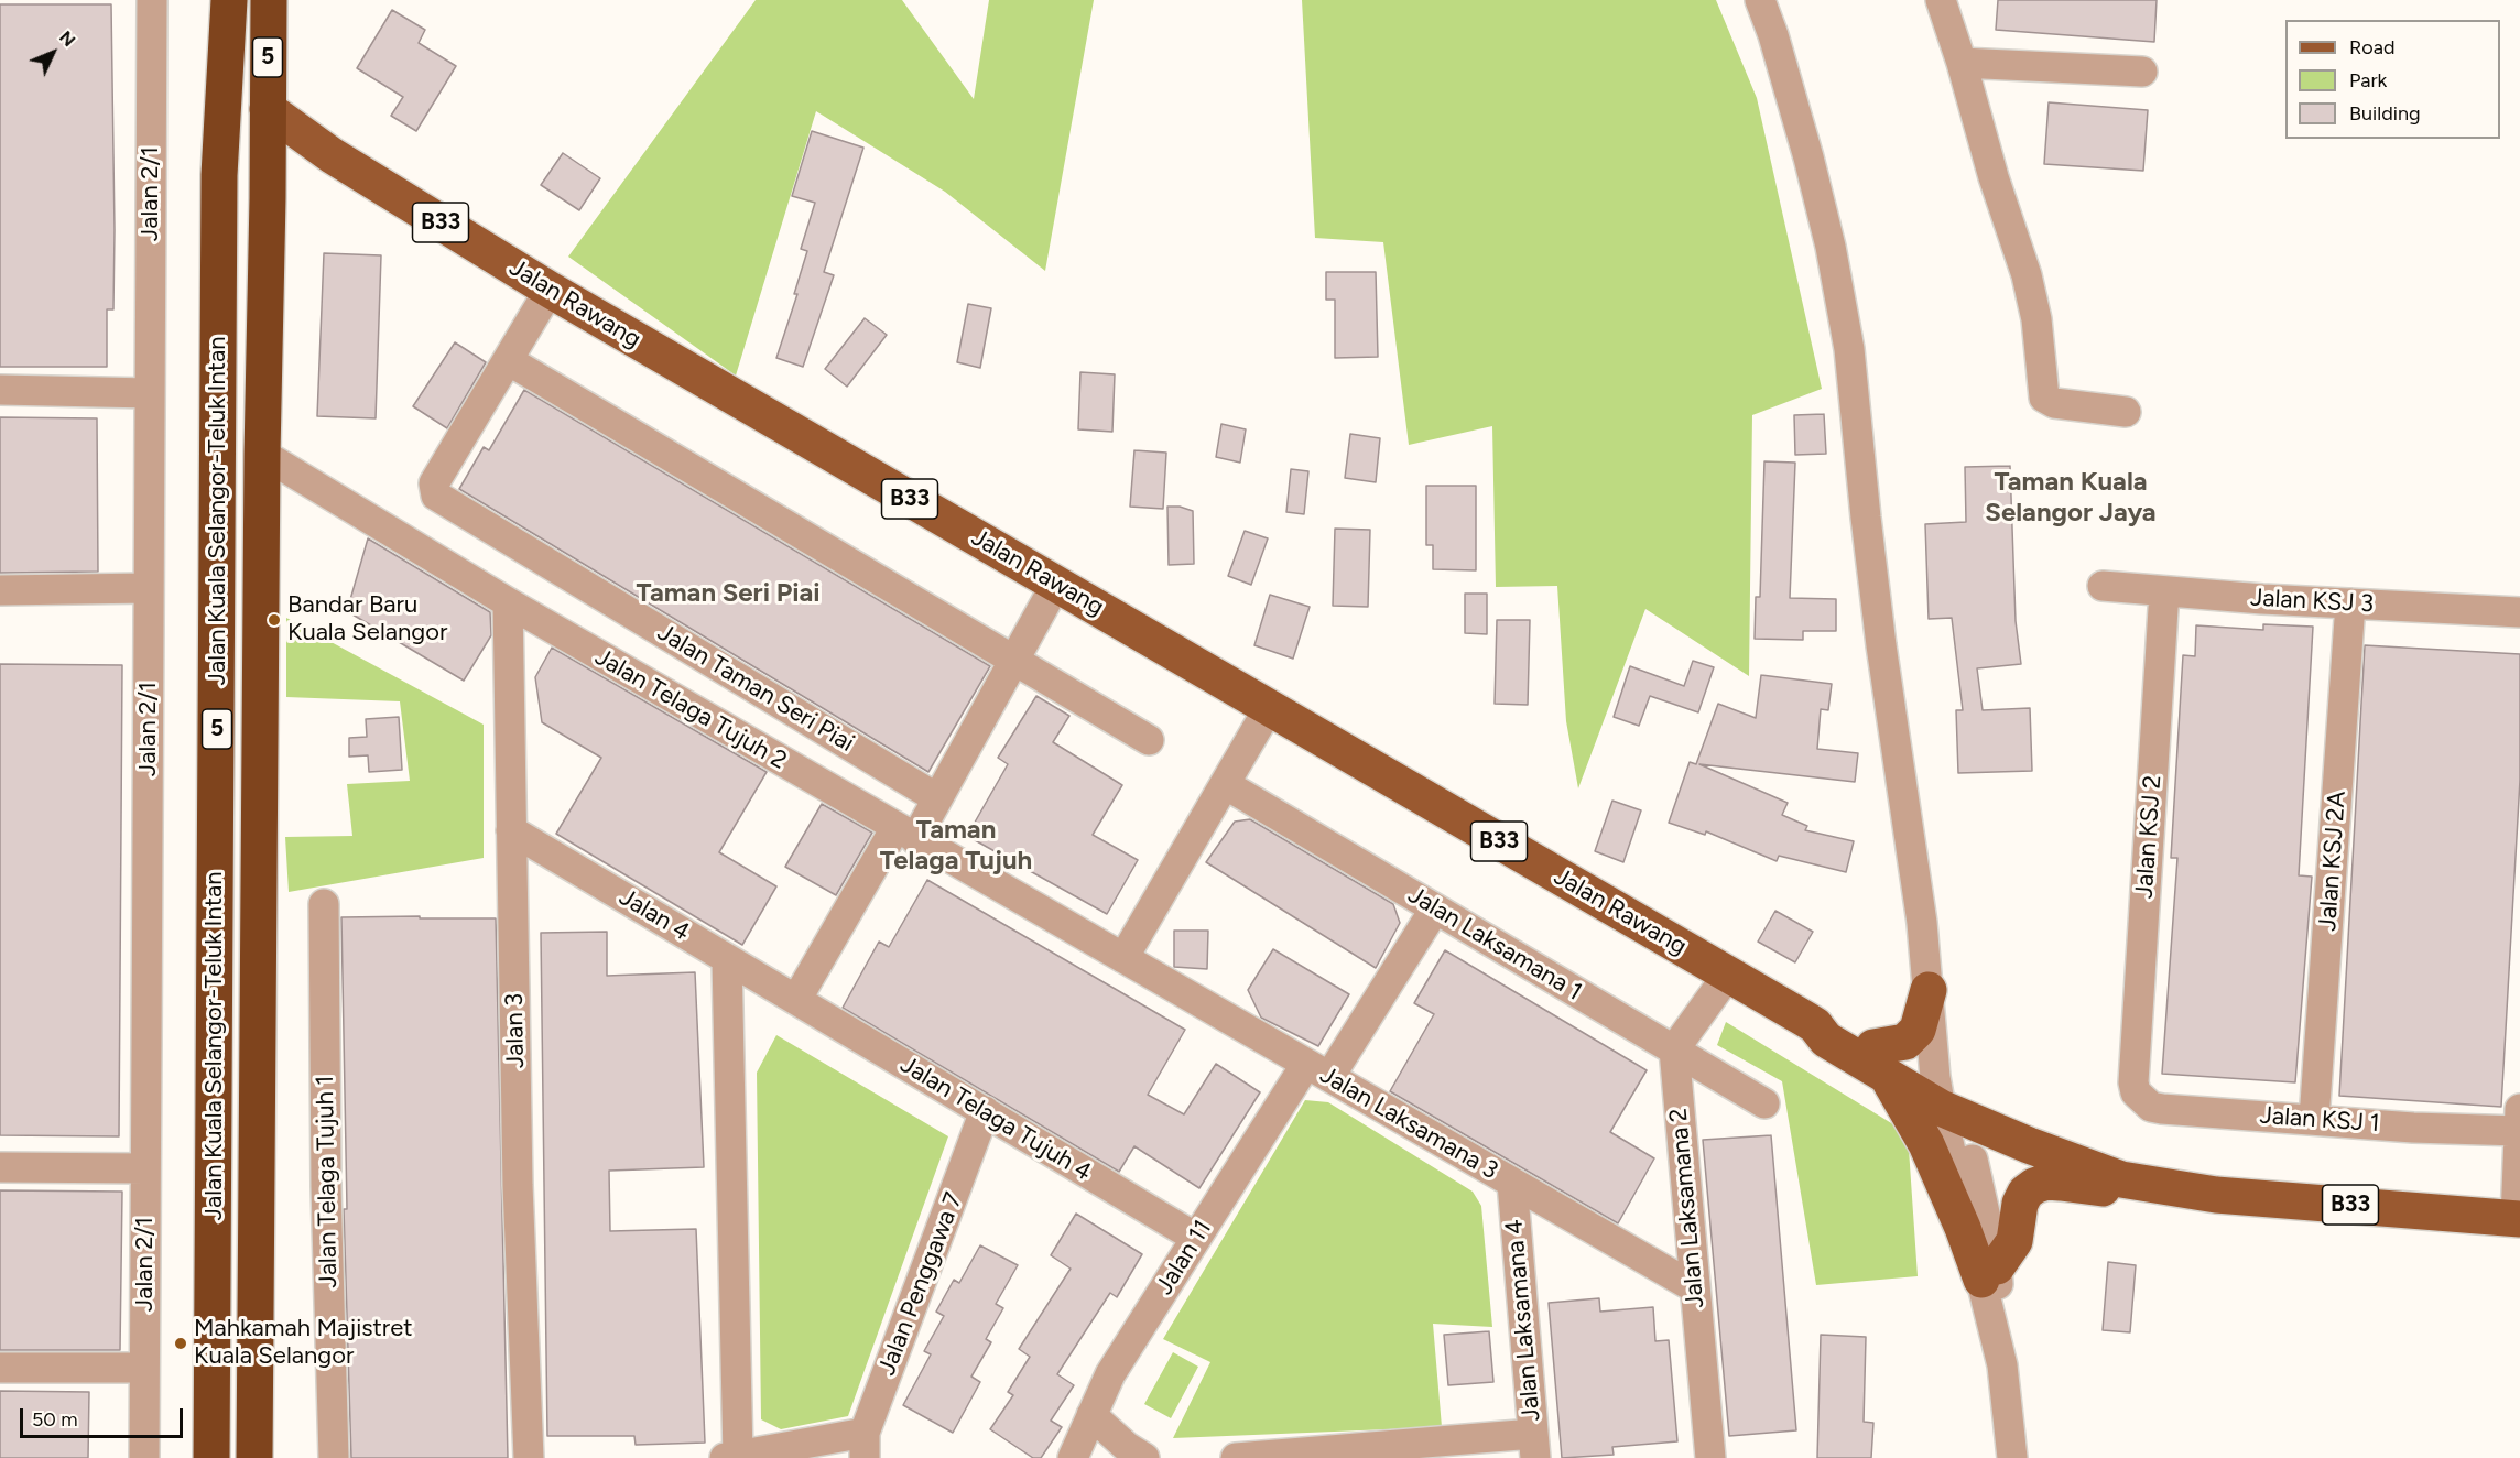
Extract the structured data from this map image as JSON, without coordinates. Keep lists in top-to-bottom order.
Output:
{
  "streets": {
    "highway": ["5", "Jalan Kuala Selangor-Teluk Intan"],
    "main road": ["B33", "Jalan Rawang"],
    "street": [
      "Jalan 2/1",
      "Jalan KSJ 3",
      "Jalan Taman Seri Piai",
      "Jalan Telaga Tujuh 2",
      "Jalan KSJ 2",
      "Jalan KSJ 2A",
      "Jalan 4",
      "Jalan Laksamana 1",
      "Jalan 3",
      "Jalan Telaga Tujuh 4",
      "Jalan KSJ 1",
      "Jalan Laksamana 3",
      "Jalan Telaga Tujuh 1",
      "Jalan Laksamana 2",
      "Jalan 11",
      "Jalan Penggawa 7",
      "Jalan Laksamana 4"
    ]
  },
  "crossings": [
    ["Jalan Rawang", "Jalan Kuala Selangor-Teluk Intan"],
    ["Jalan Rawang", "Jalan Taman Seri Piai"],
    ["Jalan Kuala Selangor-Teluk Intan", "Jalan Telaga Tujuh 2"],
    ["Jalan KSJ 3", "Jalan KSJ 2"],
    ["Jalan KSJ 3", "Jalan KSJ 2A"],
    ["Jalan Telaga Tujuh 2", "Jalan 3"],
    ["Jalan Telaga Tujuh 2", "Jalan Laksamana 3"],
    ["Jalan KSJ 2", "Jalan KSJ 1"],
    ["Jalan KSJ 2A", "Jalan KSJ 1"],
    ["Jalan 4", "Jalan 3"],
    ["Jalan 4", "Jalan Telaga Tujuh 4"],
    ["Jalan Laksamana 1", "Jalan Laksamana 2"],
    ["Jalan Laksamana 1", "Jalan 11"],
    ["Jalan Telaga Tujuh 4", "Jalan 11"],
    ["Jalan Telaga Tujuh 4", "Jalan Penggawa 7"],
    ["Jalan Laksamana 3", "Jalan Laksamana 2"],
    ["Jalan Laksamana 3", "Jalan 11"],
    ["Jalan Laksamana 3", "Jalan Laksamana 4"]
  ],
  "districts": ["Taman Kuala Selangor Jaya", "Taman Seri Piai", "Taman Telaga Tujuh"],
  "places": ["Bandar Baru Kuala Selangor", "Mahkamah Majistret Kuala Selangor"],
  "legend": ["Road", "Park", "Building"],
  "scale_bar": "50 m",
  "north": "top right"
}
